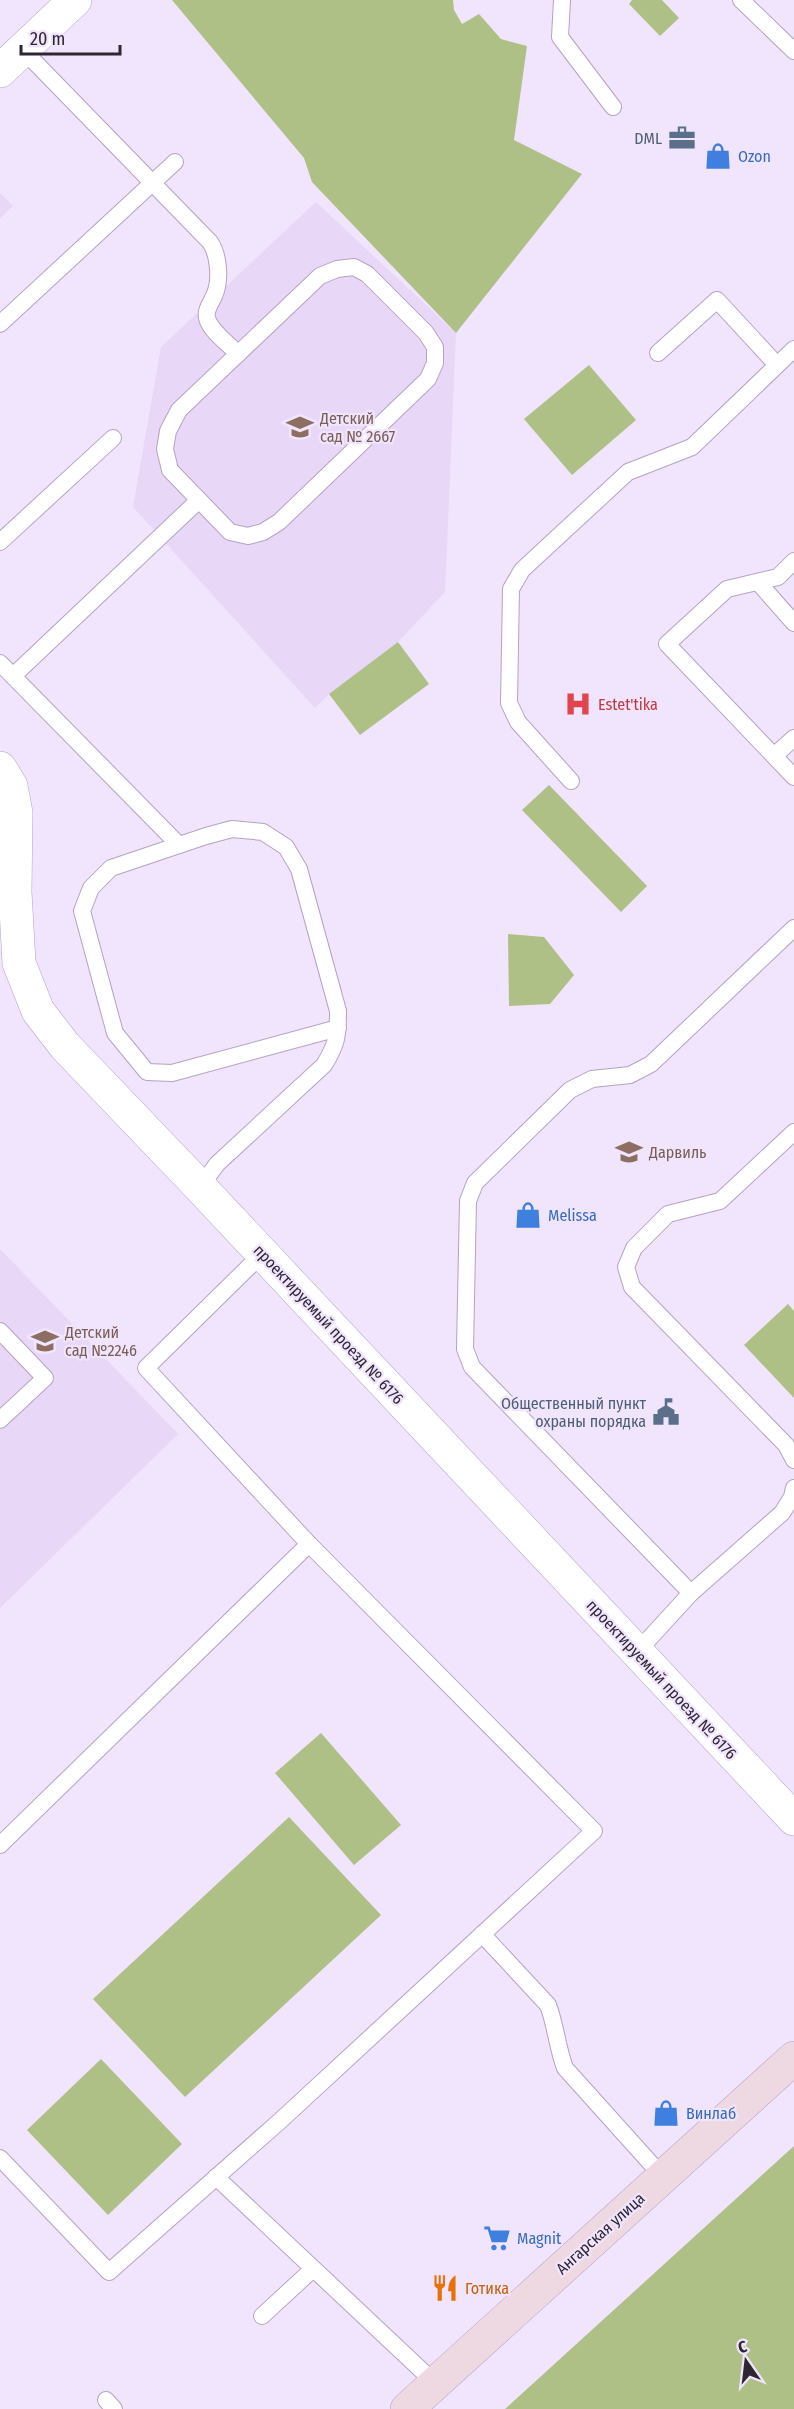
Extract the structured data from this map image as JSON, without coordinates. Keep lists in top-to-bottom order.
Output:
{
  "streets": {
    "street": ["проектируемый проезд № 6176", "Ангарская улица"]
  },
  "places": {
    "office": ["DML"],
    "shop": ["Ozon", "Melissa", "Винлаб"],
    "school or university": ["Детский сад № 2667", "Дарвиль", "Детский сад №2246"],
    "hospital": ["Estet'tika"],
    "public building": ["Общественный пункт охраны порядка"],
    "supermarket": ["Magnit"],
    "restaurant": ["Готика"]
  },
  "scale_bar": "20 m",
  "north": "top"
}
